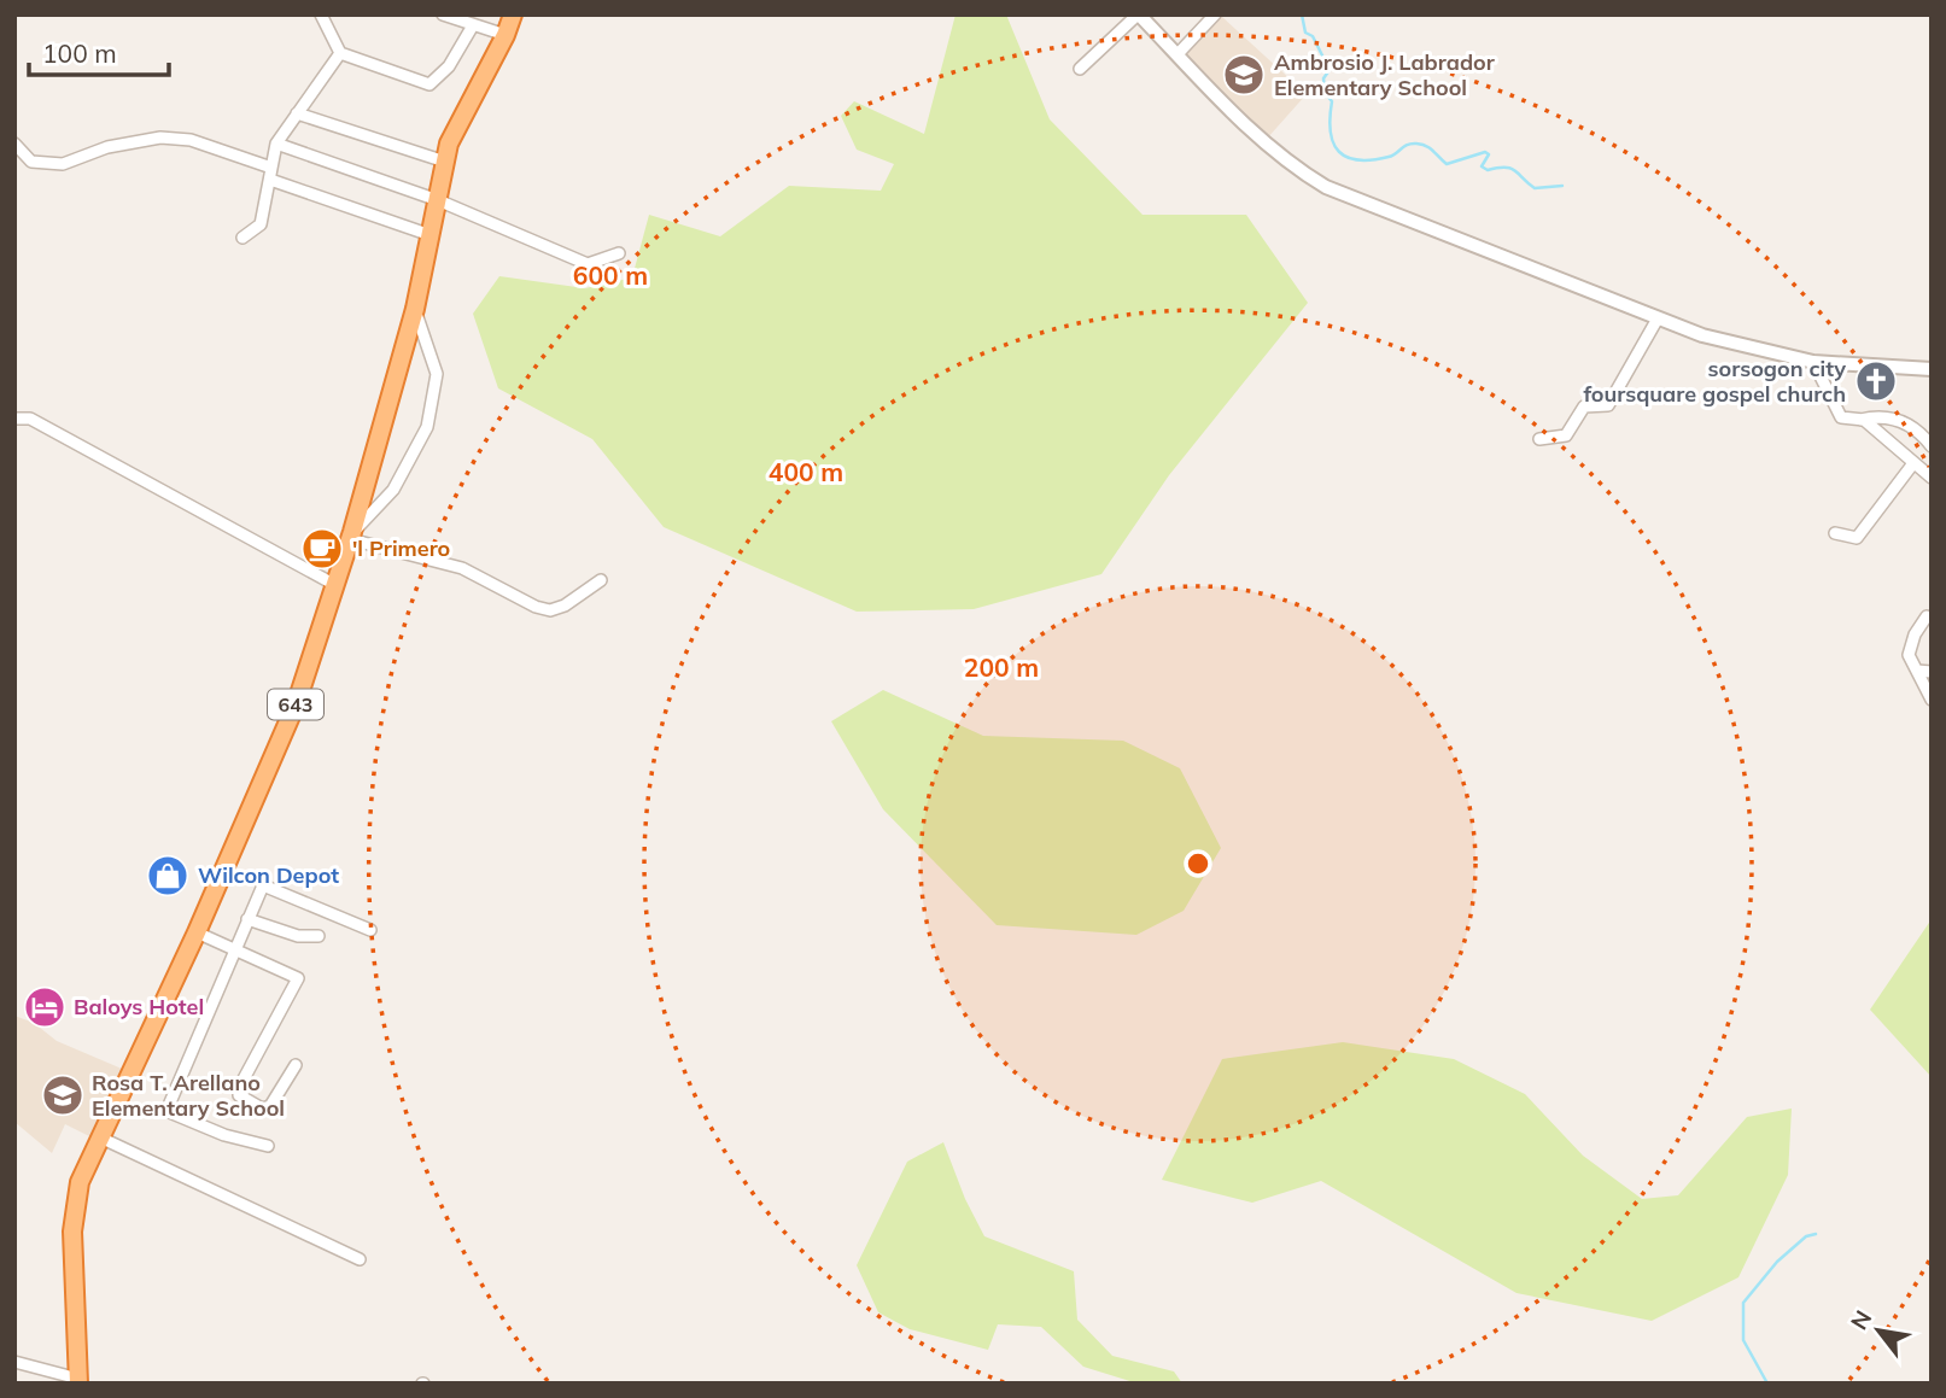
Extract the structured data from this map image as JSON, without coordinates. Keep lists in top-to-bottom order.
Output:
{
  "streets": {
    "highway": ["643"]
  },
  "places": {
    "school or university": ["Ambrosio J. Labrador Elementary School", "Rosa T. Arellano Elementary School"],
    "church": ["sorsogon city foursquare gospel church"],
    "cafe": ["'l Primero"],
    "shop": ["Wilcon Depot"],
    "hotel": ["Baloys Hotel"]
  },
  "scale_bar": "100 m",
  "north": "top left",
  "rings": ["600 m", "400 m", "200 m"]
}
